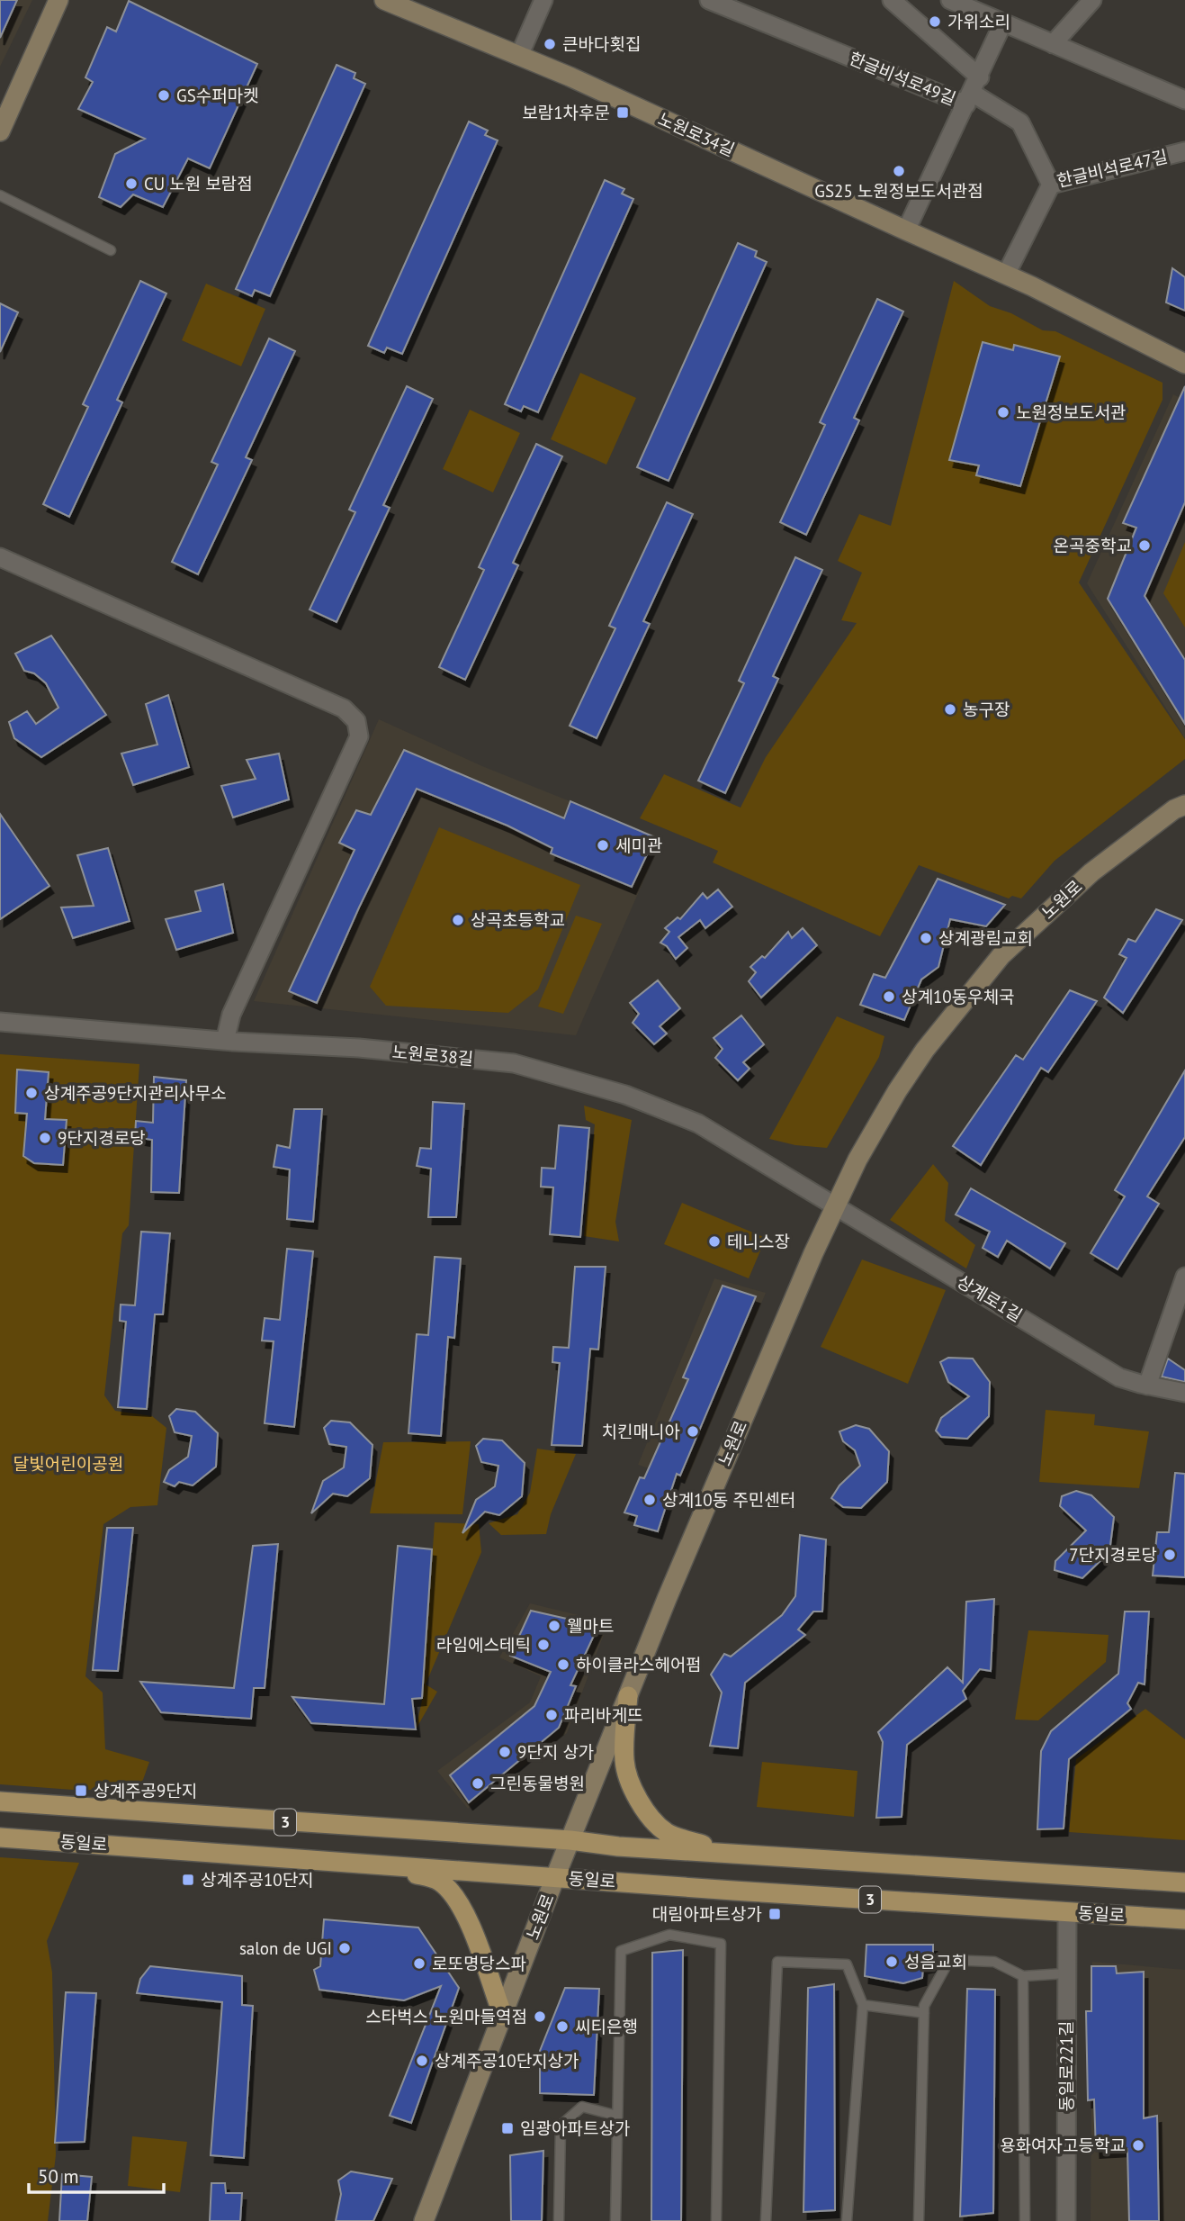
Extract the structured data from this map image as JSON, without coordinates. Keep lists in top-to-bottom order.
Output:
{
  "streets": {
    "main road": [
      "노원로34길",
      "노원로",
      "3",
      "동일로"
    ],
    "street": [
      "한글비석로49길",
      "한글비석로47길",
      "노원로38길",
      "상계로1길",
      "동일로221길"
    ]
  },
  "crossings": [
    ["한글비석로49길", "노원로34길"],
    ["한글비석로49길", "한글비석로47길"],
    ["노원로", "노원로38길"],
    ["노원로", "상계로1길"],
    ["노원로", "동일로"],
    ["노원로38길", "상계로1길"],
    ["동일로", "동일로221길"]
  ],
  "parks": ["달빛어린이공원"],
  "places": {
    "other": [
      "가위소리",
      "큰바다횟집",
      "GS수퍼마켓",
      "GS25 노원정보도서관점",
      "CU 노원 보람점",
      "노원정보도서관",
      "온곡중학교",
      "농구장",
      "세미관",
      "상곡초등학교",
      "상계광림교회",
      "상계10동우체국",
      "상계주공9단지관리사무소",
      "9단지경로당",
      "테니스장",
      "치킨매니아",
      "상계10동 주민센터",
      "7단지경로당",
      "웰마트",
      "라임에스테틱",
      "하이클라스헤어펌",
      "파리바게뜨",
      "9단지 상가",
      "그린동물병원",
      "salon de UGI",
      "성음교회",
      "로또명당스파",
      "스타벅스 노원마들역점",
      "씨티은행",
      "상계주공10단지상가",
      "용화여자고등학교"
    ],
    "transit": [
      "보람1차후문",
      "상계주공9단지",
      "상계주공10단지",
      "대림아파트상가",
      "임광아파트상가"
    ]
  },
  "scale_bar": "50 m"
}
